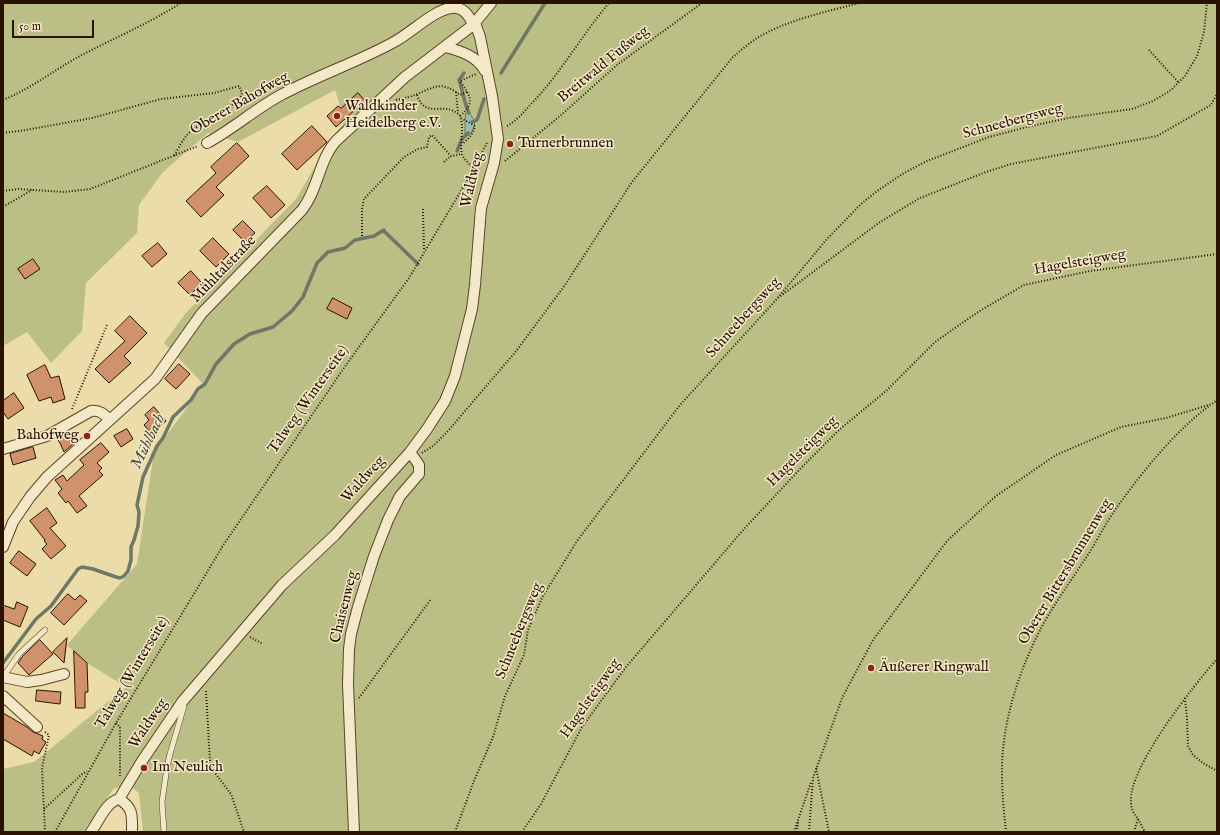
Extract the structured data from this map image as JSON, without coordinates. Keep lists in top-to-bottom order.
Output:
{
  "streets": {
    "street": [
      "Oberer Bahofweg",
      "Waldweg",
      "Mühltalstraße",
      "Chaisenweg"
    ],
    "path": [
      "Breitwald Fußweg",
      "Schneebergsweg",
      "Hagelsteigweg",
      "Talweg (Winterseite)",
      "Oberer Bittersbrunnenweg"
    ]
  },
  "crossings": [
    ["Oberer Bahofweg", "Waldweg"],
    ["Oberer Bahofweg", "Mühltalstraße"],
    ["Waldweg", "Mühltalstraße"],
    ["Waldweg", "Talweg (Winterseite)"],
    ["Waldweg", "Chaisenweg"]
  ],
  "water": ["Mühlbach"],
  "places": [
    "Waldkinder Heidelberg e.V.",
    "Turnerbrunnen",
    "Bahofweg",
    "Äußerer Ringwall",
    "Im Neulich"
  ],
  "scale_bar": "50 m"
}
